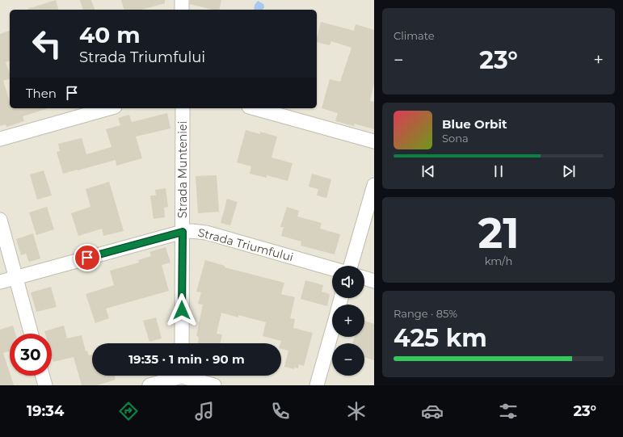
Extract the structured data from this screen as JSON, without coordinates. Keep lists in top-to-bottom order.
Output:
{
  "streets": {
    "street": ["Strada Munteniei", "Strada Triumfului"]
  },
  "crossings": [
    ["Strada Munteniei", "Strada Triumfului"]
  ],
  "page": {
    "tile": [
      "Climate",
      ["21", "km/h"],
      ["Range · 85%", "425 km"]
    ],
    "turn": ["40 m", "Strada Triumfului"],
    "heat": ["−", "23°", "+"],
    "then": "Then",
    "song": ["Blue Orbit", "Sona"],
    "map_buttons": ["+", "−"],
    "limit": "30",
    "trip": "19:35 · 1 min · 90 m",
    "tabs": ["19:34", "23°"]
  }
}
